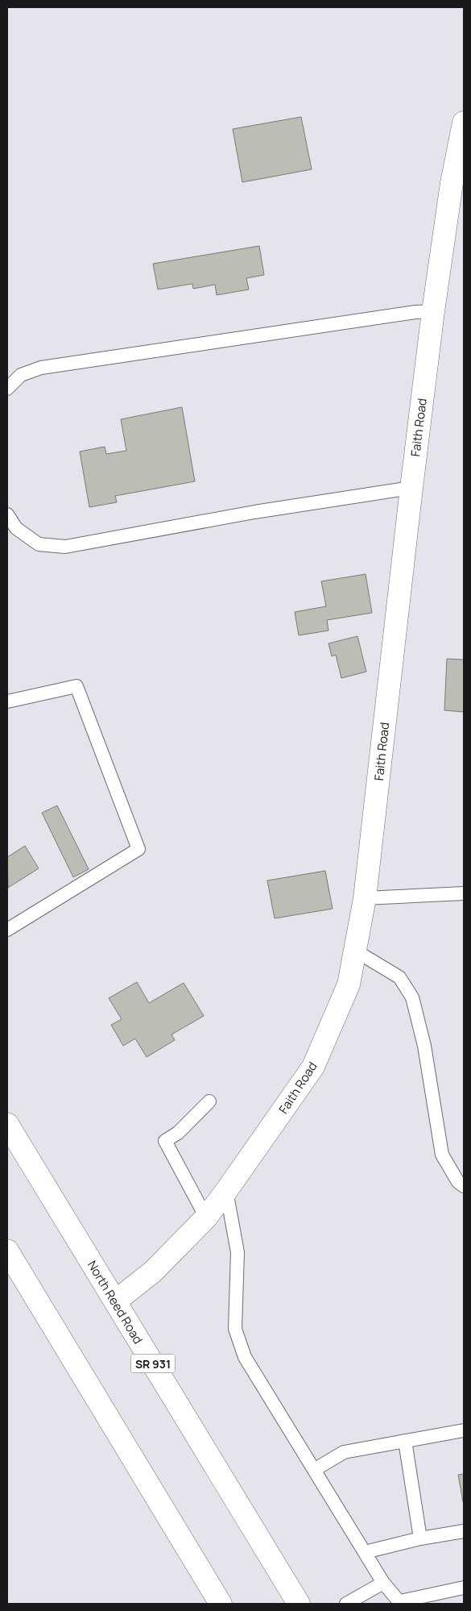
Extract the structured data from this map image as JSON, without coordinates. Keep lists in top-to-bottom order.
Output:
{
  "streets": {
    "street": ["Faith Road", "North Reed Road", "SR 931"]
  },
  "crossings": [
    ["Faith Road", "North Reed Road"]
  ]
}
